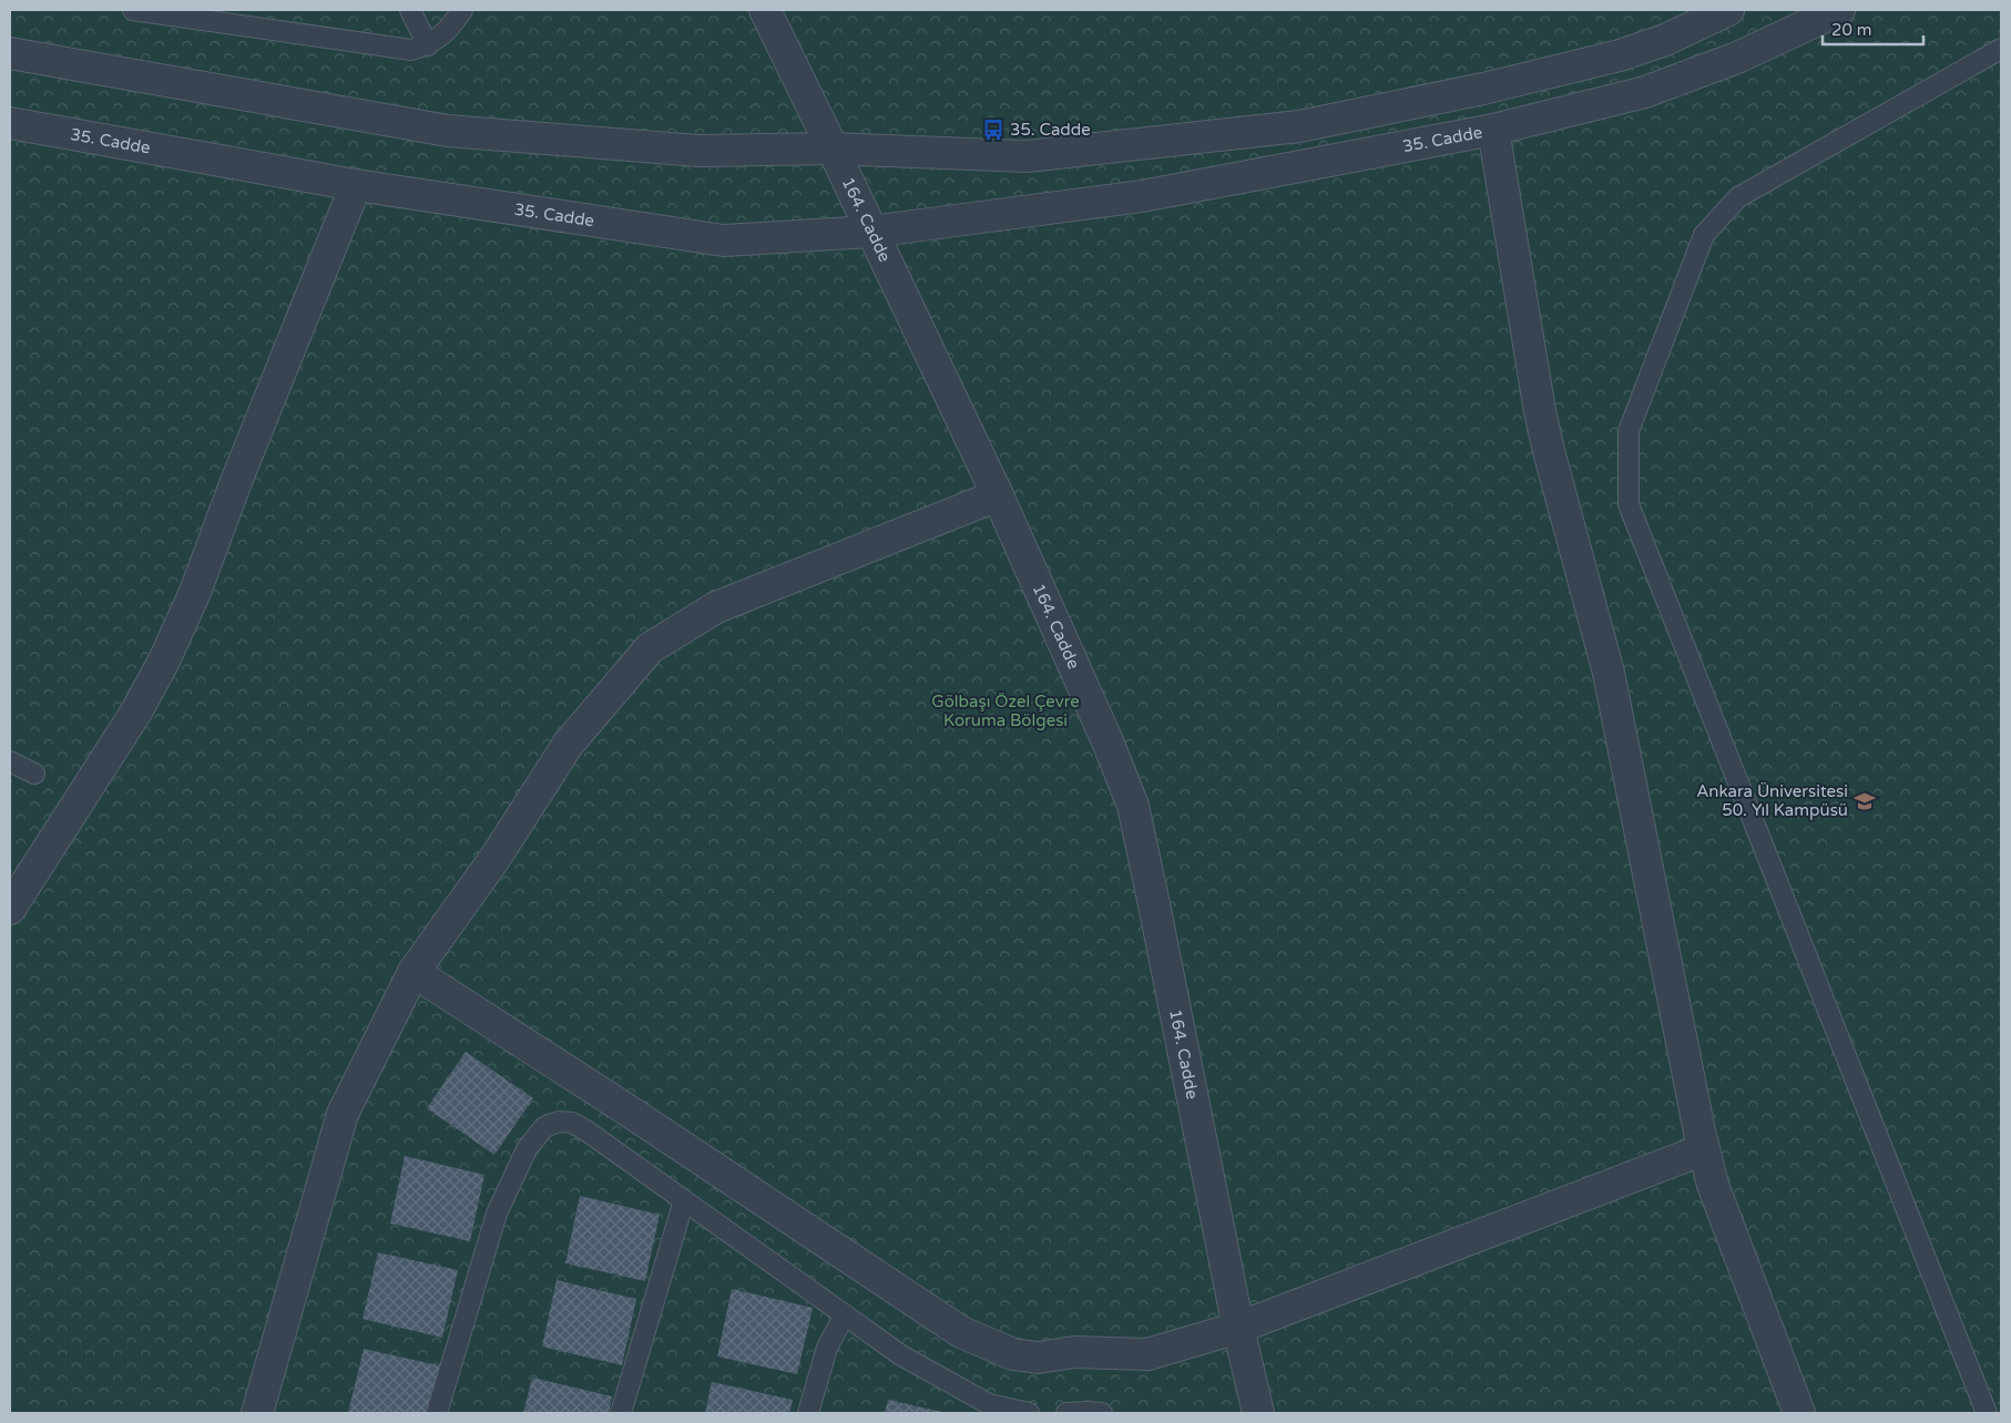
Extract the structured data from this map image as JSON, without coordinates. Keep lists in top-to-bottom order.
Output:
{
  "streets": {
    "street": ["35. Cadde", "164. Cadde"]
  },
  "crossings": [
    ["35. Cadde", "164. Cadde"]
  ],
  "parks": ["Gölbaşı Özel Çevre Koruma Bölgesi"],
  "places": {
    "bus stop": ["35. Cadde"],
    "school or university": ["Ankara Üniversitesi 50. Yıl Kampüsü"]
  },
  "scale_bar": "20 m"
}
